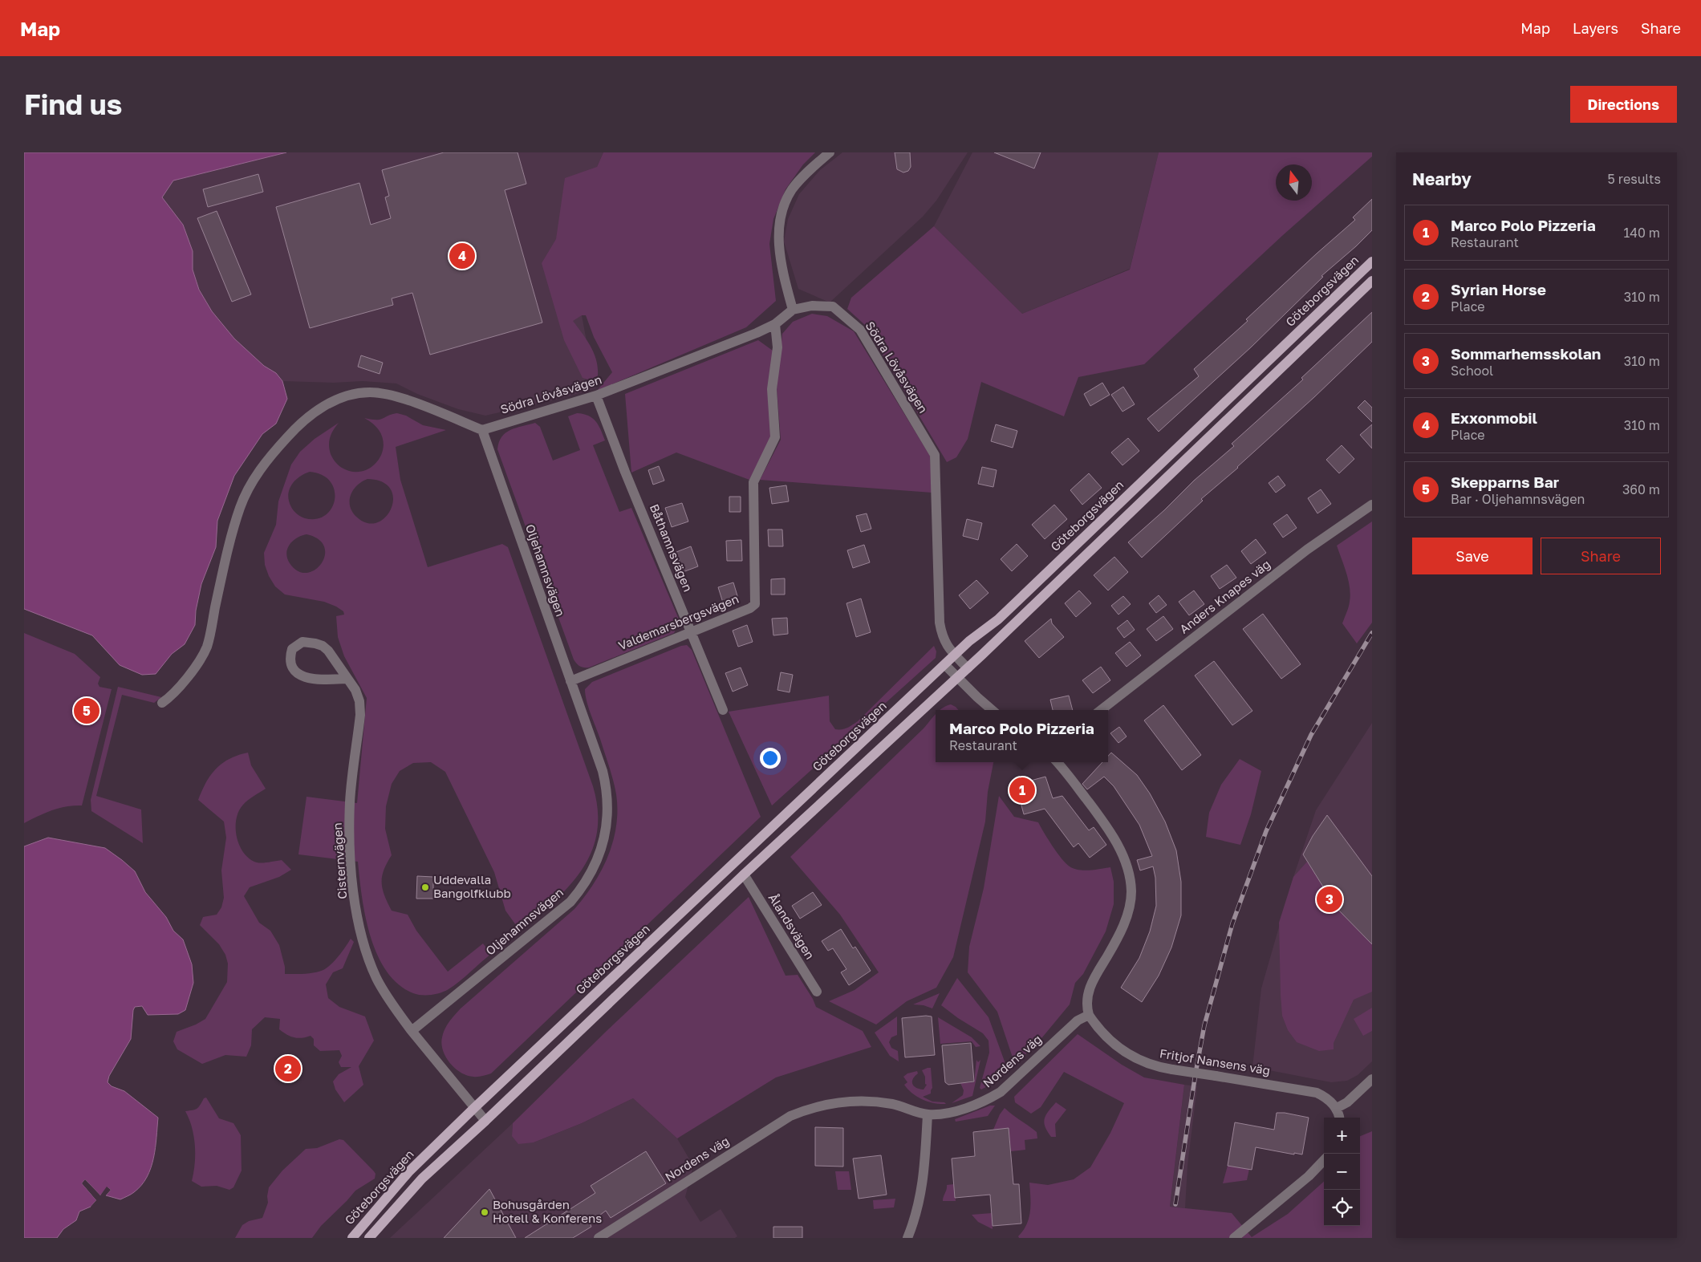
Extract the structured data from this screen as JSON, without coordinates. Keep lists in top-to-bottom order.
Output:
{
  "streets": {
    "main road": ["Göteborgsvägen"],
    "street": [
      "Södra Lövåsvägen",
      "Båthamnsvägen",
      "Oljehamnsvägen",
      "Anders Knapes väg",
      "Valdemarsbergsvägen",
      "Cisternvägen",
      "Ålandsvägen",
      "Nordens väg",
      "Fritjof Nansens väg"
    ]
  },
  "crossings": [
    ["Göteborgsvägen", "Södra Lövåsvägen"],
    ["Göteborgsvägen", "Ålandsvägen"],
    ["Södra Lövåsvägen", "Båthamnsvägen"],
    ["Södra Lövåsvägen", "Oljehamnsvägen"],
    ["Södra Lövåsvägen", "Valdemarsbergsvägen"],
    ["Båthamnsvägen", "Valdemarsbergsvägen"],
    ["Oljehamnsvägen", "Valdemarsbergsvägen"],
    ["Oljehamnsvägen", "Cisternvägen"],
    ["Nordens väg", "Fritjof Nansens väg"]
  ],
  "places": ["Uddevalla Bangolfklubb", "Bohusgården Hotell & Konferens"],
  "north": "top",
  "page": {
    "header": "Map",
    "nav": ["Map", "Layers", "Share"],
    "buttons": [
      "Directions",
      ["Save", "Share"]
    ],
    "title": "Find us",
    "heading": ["Nearby", "5 results"],
    "list": [
      {
        "mark": "1",
        "name": "Marco Polo Pizzeria",
        "note": "Restaurant",
        "value": "140 m"
      },
      {
        "mark": "2",
        "name": "Syrian Horse",
        "note": "Place",
        "value": "310 m"
      },
      {
        "mark": "3",
        "name": "Sommarhemsskolan",
        "note": "School",
        "value": "310 m"
      },
      {
        "mark": "4",
        "name": "Exxonmobil",
        "note": "Place",
        "value": "310 m"
      },
      {
        "mark": "5",
        "name": "Skepparns Bar",
        "note": "Bar · Oljehamnsvägen",
        "value": "360 m"
      }
    ],
    "pins": [
      "4",
      "5",
      "1",
      "3",
      "2"
    ],
    "popup": ["Marco Polo Pizzeria", "Restaurant"],
    "map_buttons": ["+", "−"]
  }
}
